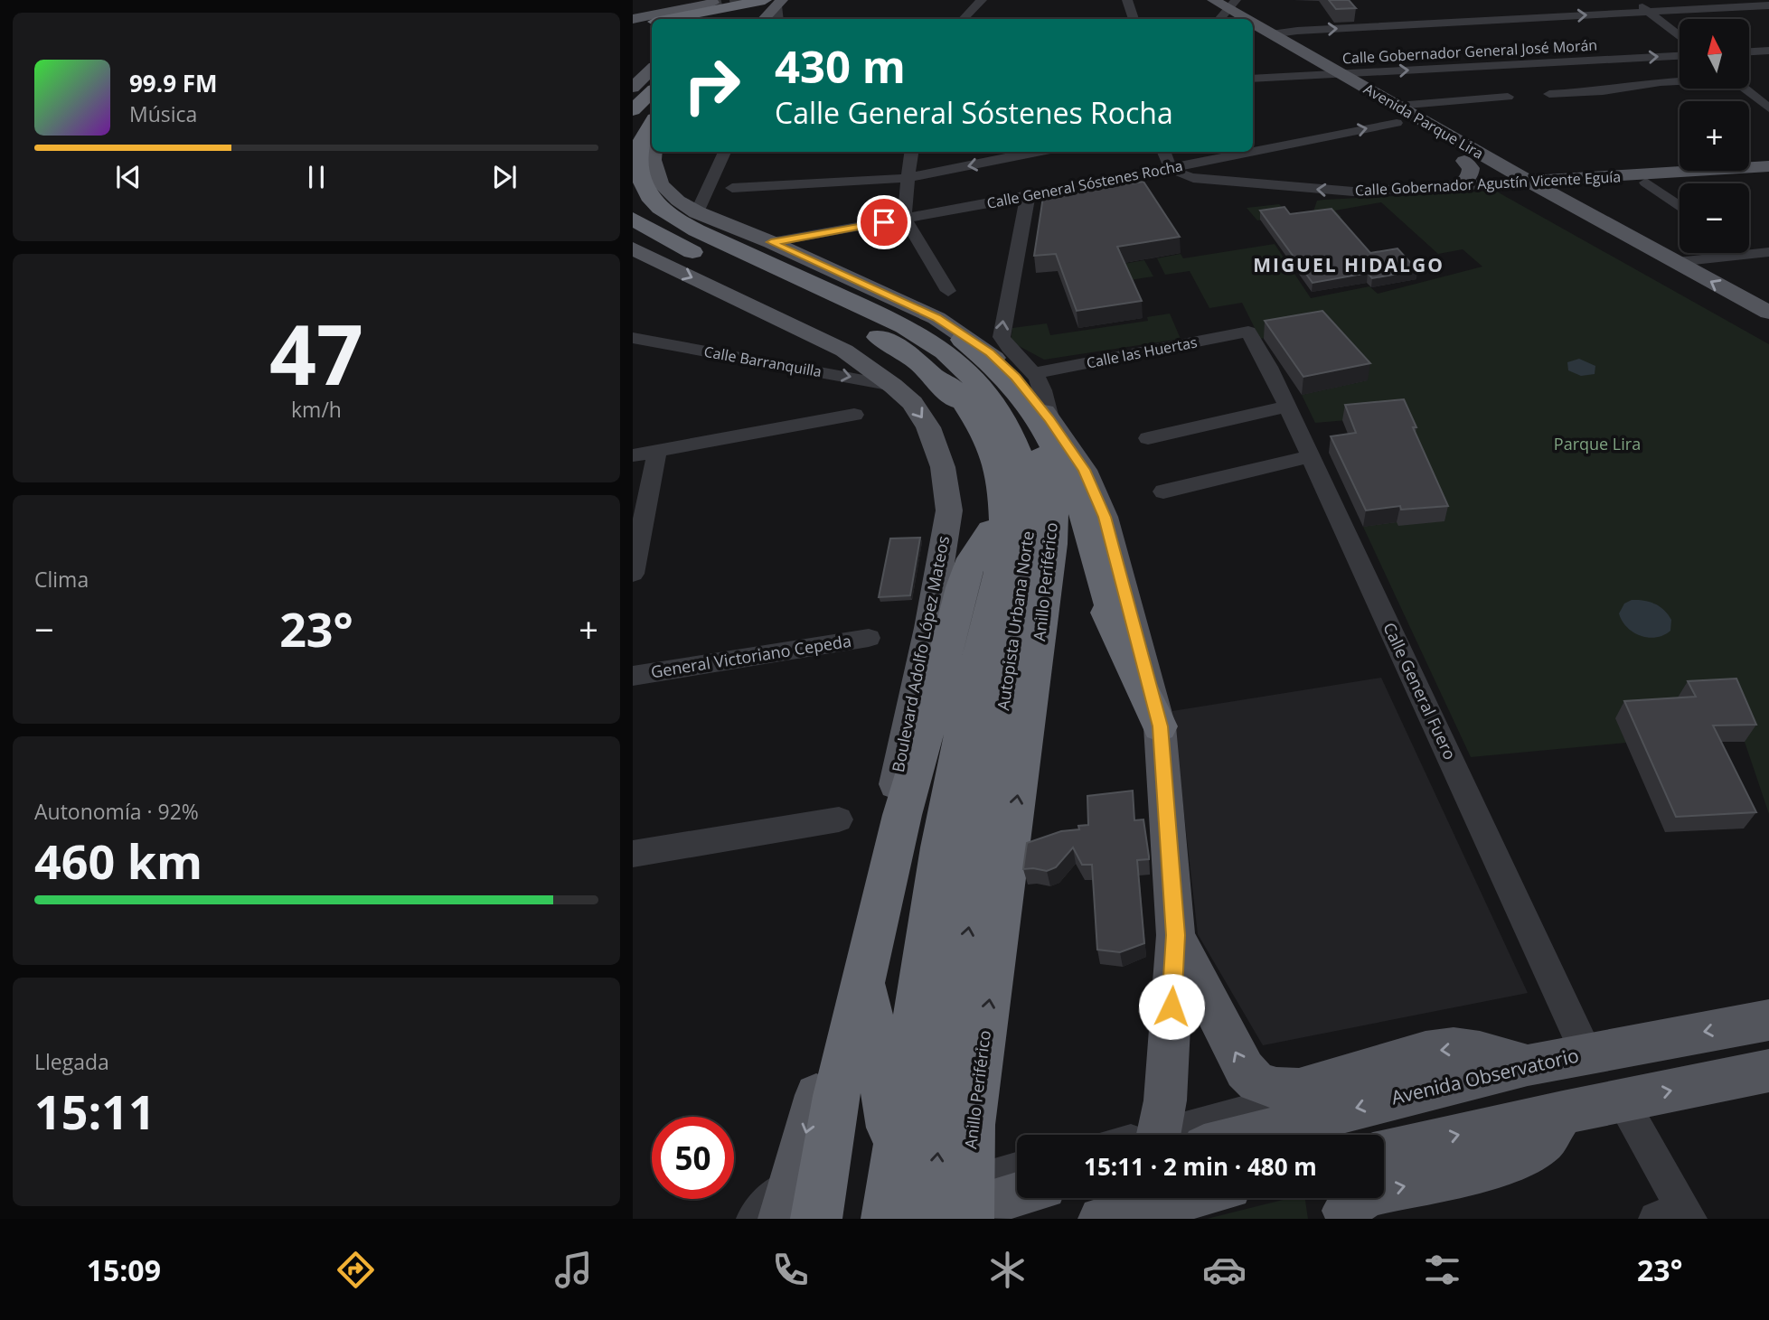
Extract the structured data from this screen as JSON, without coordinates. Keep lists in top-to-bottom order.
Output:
{
  "streets": {
    "highway": ["Anillo Periférico", "Autopista Urbana Norte"],
    "main road": [
      "Avenida Parque Lira",
      "Calle Gobernador Agustín Vicente Eguía",
      "Boulevard Adolfo López Mateos",
      "Avenida Observatorio"
    ],
    "street": [
      "Calle Gobernador General José Morán",
      "Calle General Sóstenes Rocha",
      "Calle las Huertas",
      "Calle Barranquilla",
      "General Victoriano Cepeda",
      "Calle General Fuero"
    ]
  },
  "crossings": [
    ["Calle Gobernador General José Morán", "Avenida Parque Lira"],
    ["Avenida Parque Lira", "Calle Gobernador Agustín Vicente Eguía"],
    ["Avenida Parque Lira", "Calle General Sóstenes Rocha"],
    ["Calle Gobernador Agustín Vicente Eguía", "Calle General Sóstenes Rocha"],
    ["Calle las Huertas", "Calle General Fuero"],
    ["Calle Barranquilla", "Boulevard Adolfo López Mateos"],
    ["Calle General Fuero", "Avenida Observatorio"]
  ],
  "districts": ["MIGUEL HIDALGO"],
  "parks": ["Parque Lira"],
  "north": "top",
  "page": {
    "map_buttons": ["+", "−"],
    "turn": ["430 m", "Calle General Sóstenes Rocha"],
    "song": ["99.9 FM", "Música"],
    "tile": [
      ["47", "km/h"],
      "Clima",
      ["Autonomía · 92%", "460 km"],
      ["Llegada", "15:11"]
    ],
    "heat": ["−", "23°", "+"],
    "limit": "50",
    "trip": "15:11 · 2 min · 480 m",
    "tabs": ["15:09", "23°"]
  }
}
